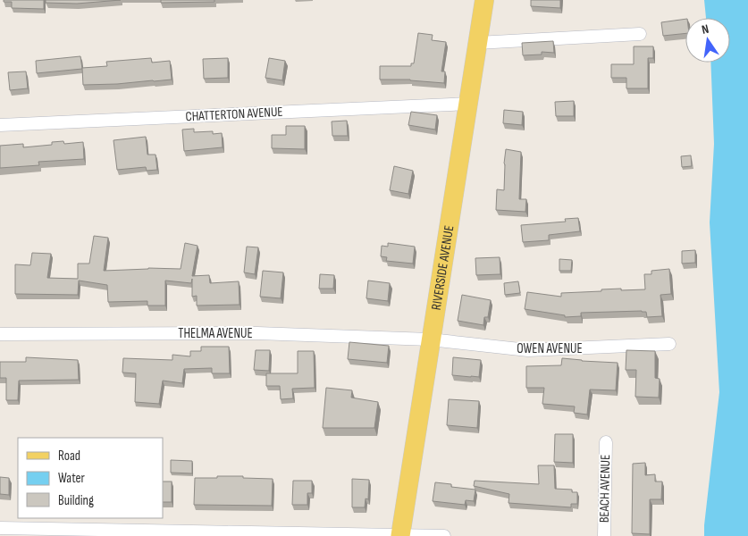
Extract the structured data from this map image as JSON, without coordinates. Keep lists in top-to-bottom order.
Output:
{
  "streets": {
    "main road": ["RIVERSIDE AVENUE"],
    "street": [
      "CHATTERTON AVENUE",
      "THELMA AVENUE",
      "OWEN AVENUE",
      "BEACH AVENUE"
    ]
  },
  "crossings": [
    ["CHATTERTON AVENUE", "RIVERSIDE AVENUE"],
    ["RIVERSIDE AVENUE", "THELMA AVENUE"],
    ["RIVERSIDE AVENUE", "OWEN AVENUE"],
    ["THELMA AVENUE", "OWEN AVENUE"]
  ],
  "legend": ["Road", "Water", "Building"],
  "north": "top"
}
